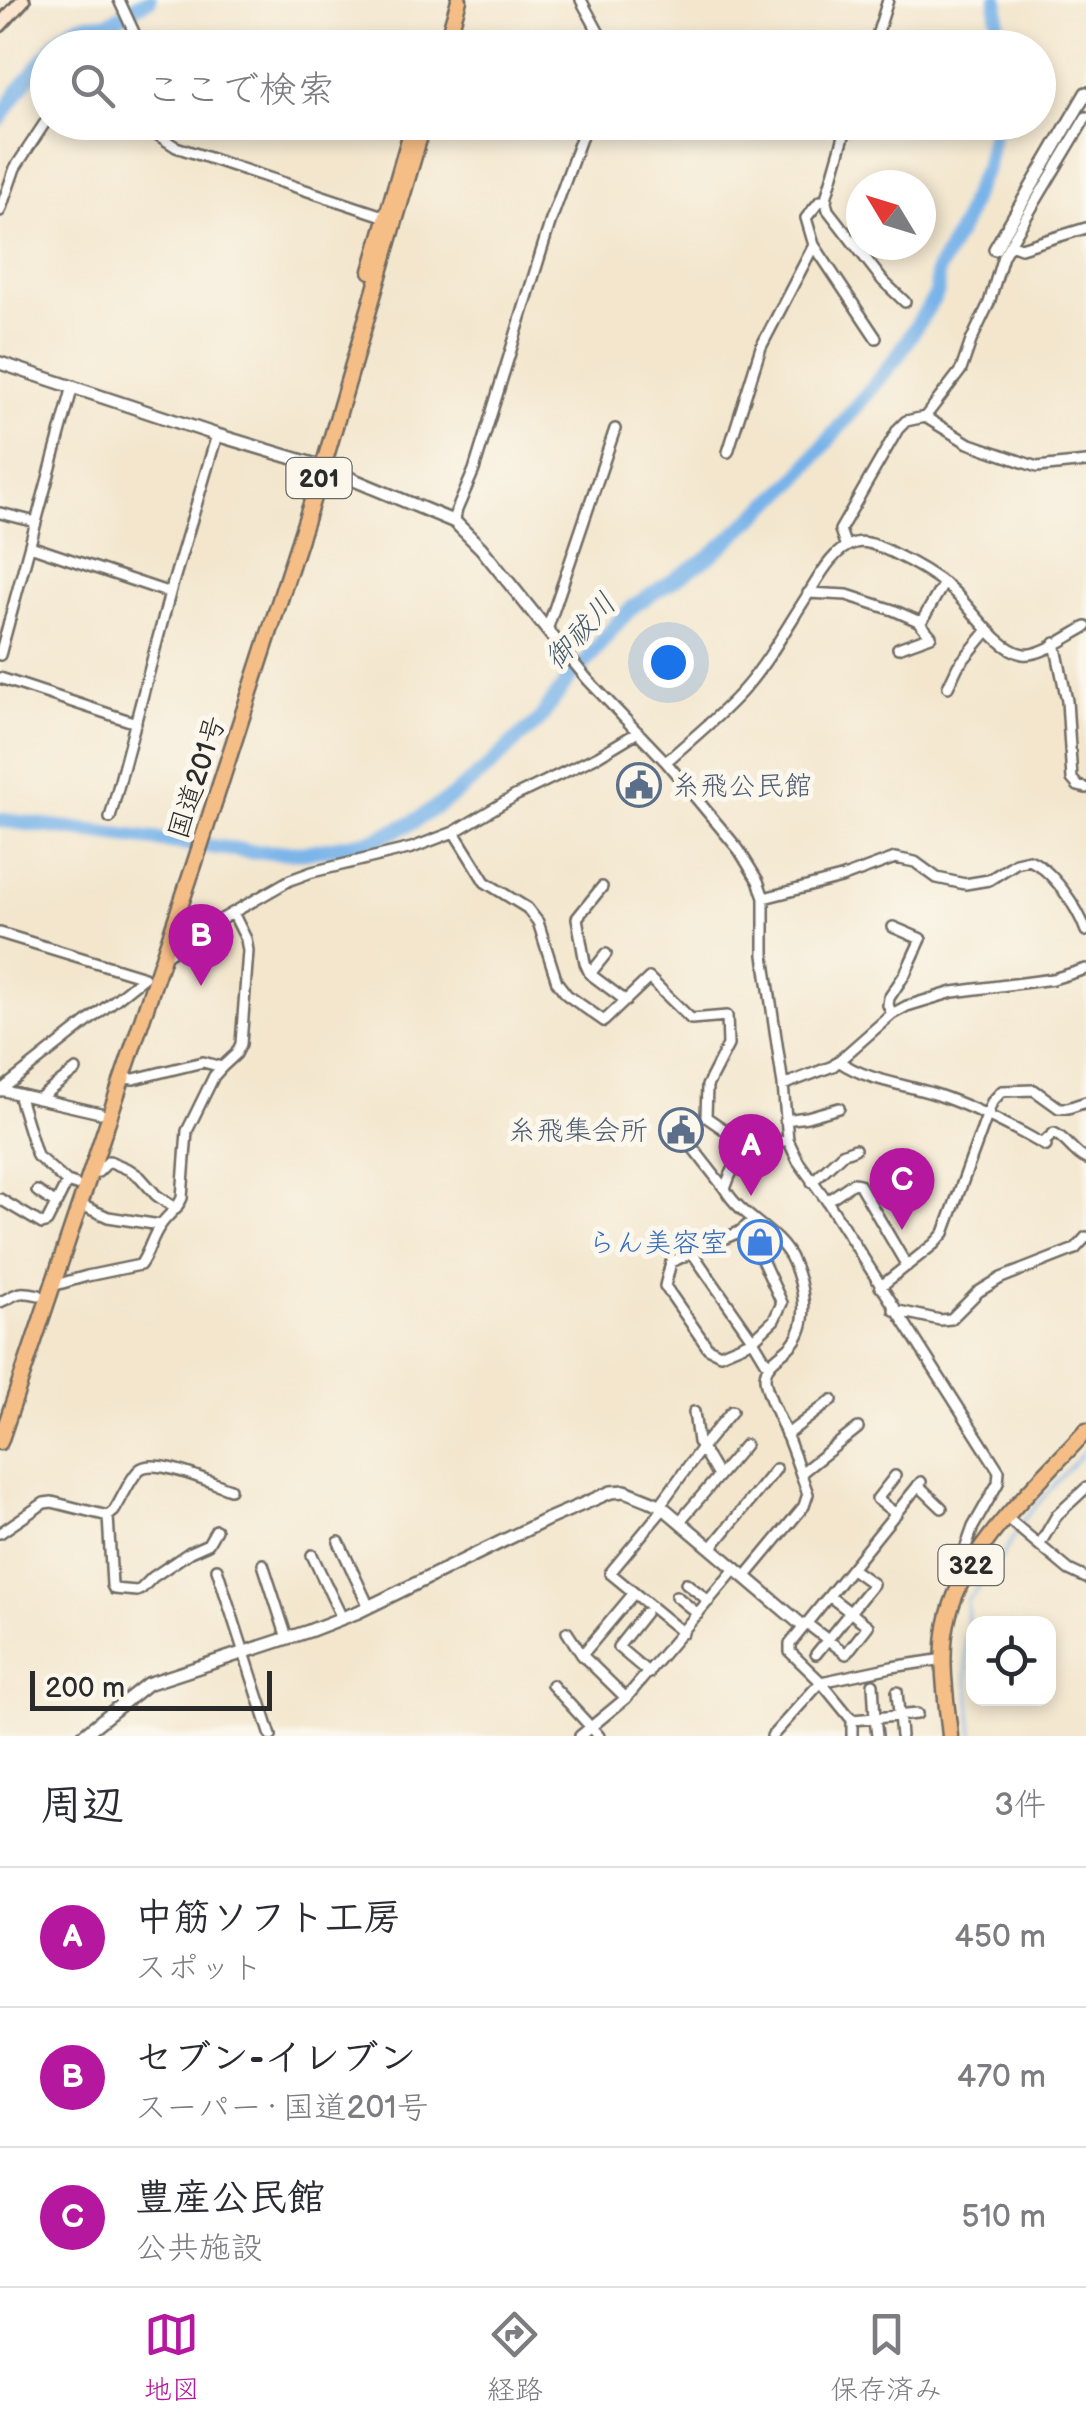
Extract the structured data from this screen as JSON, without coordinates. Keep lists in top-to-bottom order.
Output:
{
  "streets": {
    "highway": ["201", "国道201号", "322"]
  },
  "water": ["御祓川"],
  "places": {
    "public building": ["糸飛公民館", "糸飛集会所"],
    "shop": ["らん美容室"]
  },
  "scale_bar": "200 m",
  "north": "top left",
  "page": {
    "search": "ここで検索",
    "pins": ["B", "A", "C"],
    "scale": "200 m",
    "heading": ["周辺", "3件"],
    "list": [
      {
        "mark": "A",
        "name": "中筋ソフト工房",
        "note": "スポット",
        "value": "450 m"
      },
      {
        "mark": "B",
        "name": "セブン-イレブン",
        "note": "スーパー · 国道201号",
        "value": "470 m"
      },
      {
        "mark": "C",
        "name": "豊産公民館",
        "note": "公共施設",
        "value": "510 m"
      }
    ],
    "nav": ["地図", "経路", "保存済み"]
  }
}
